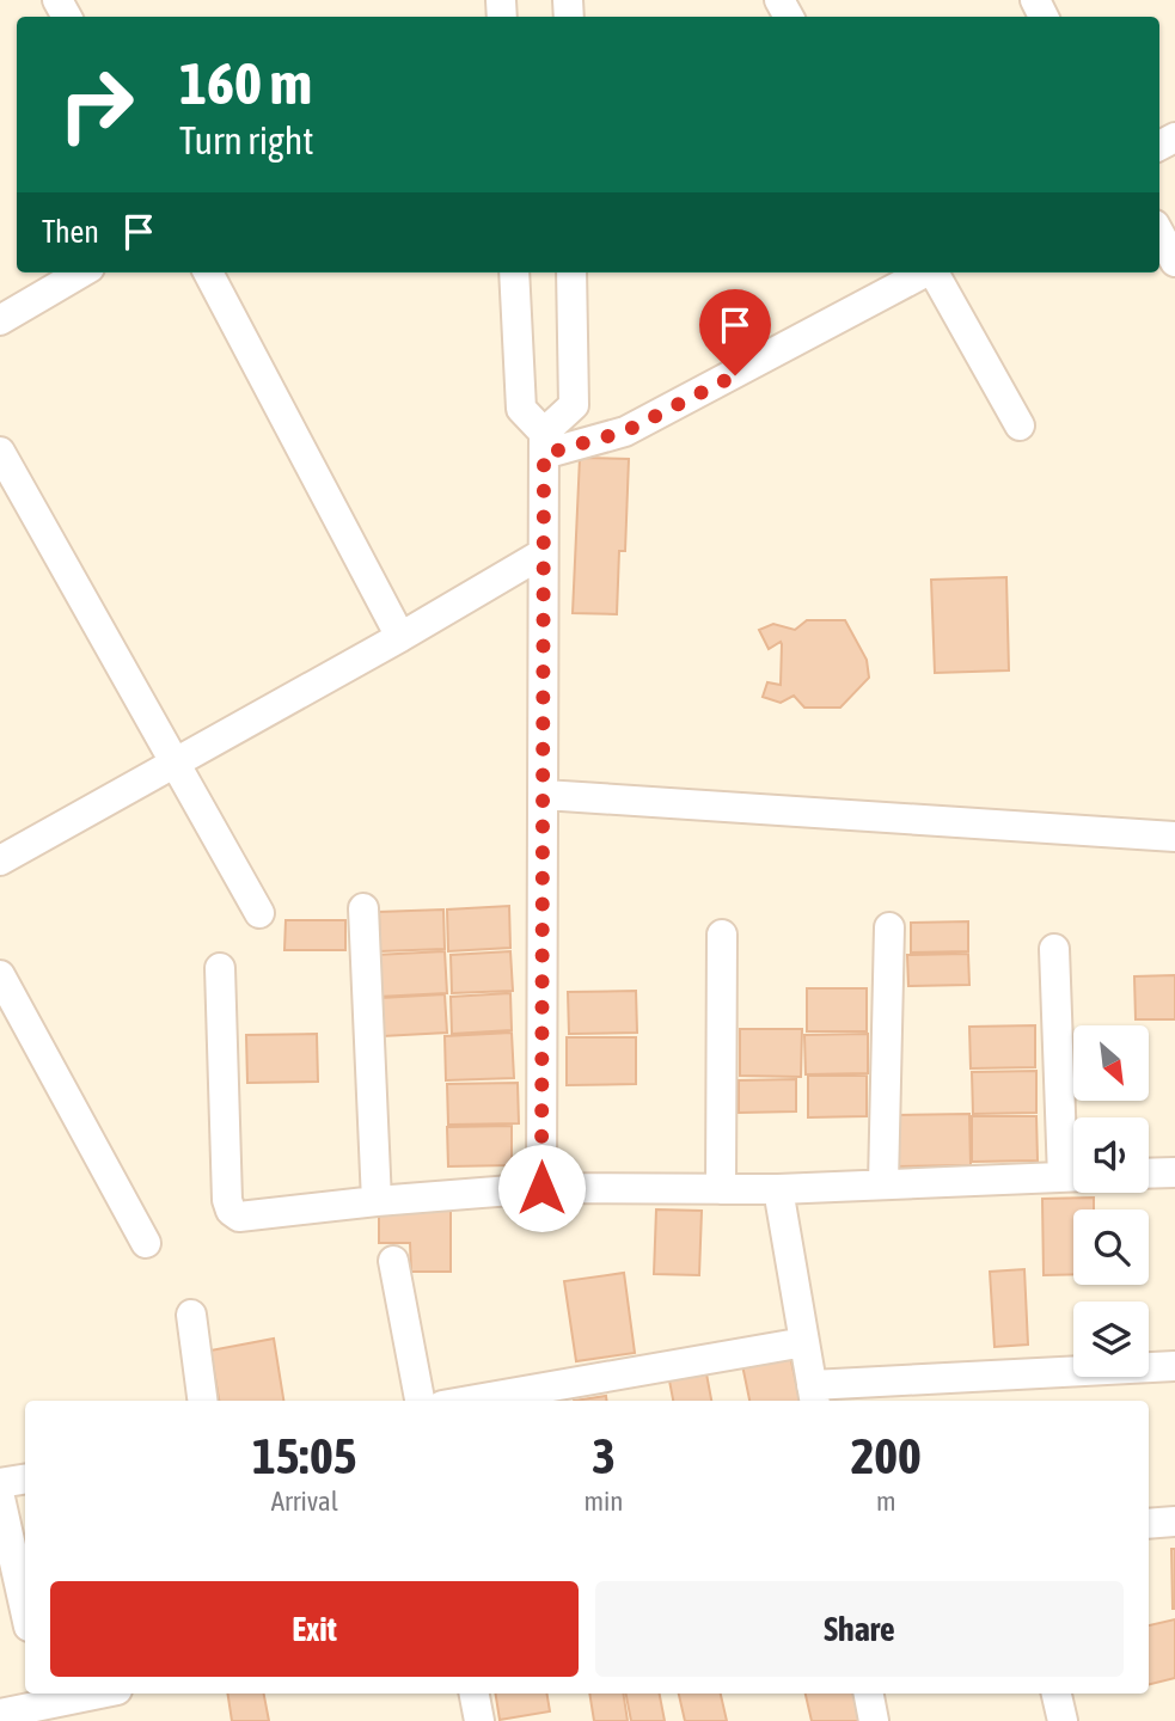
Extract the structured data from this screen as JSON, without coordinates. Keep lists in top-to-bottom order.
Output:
{
  "north": "bottom right",
  "page": {
    "turn": ["160 m", "Turn right"],
    "then": "Then",
    "eta": [
      "15:05",
      "Arrival",
      "3",
      "min",
      "200",
      "m"
    ],
    "buttons": ["Exit", "Share"]
  }
}
